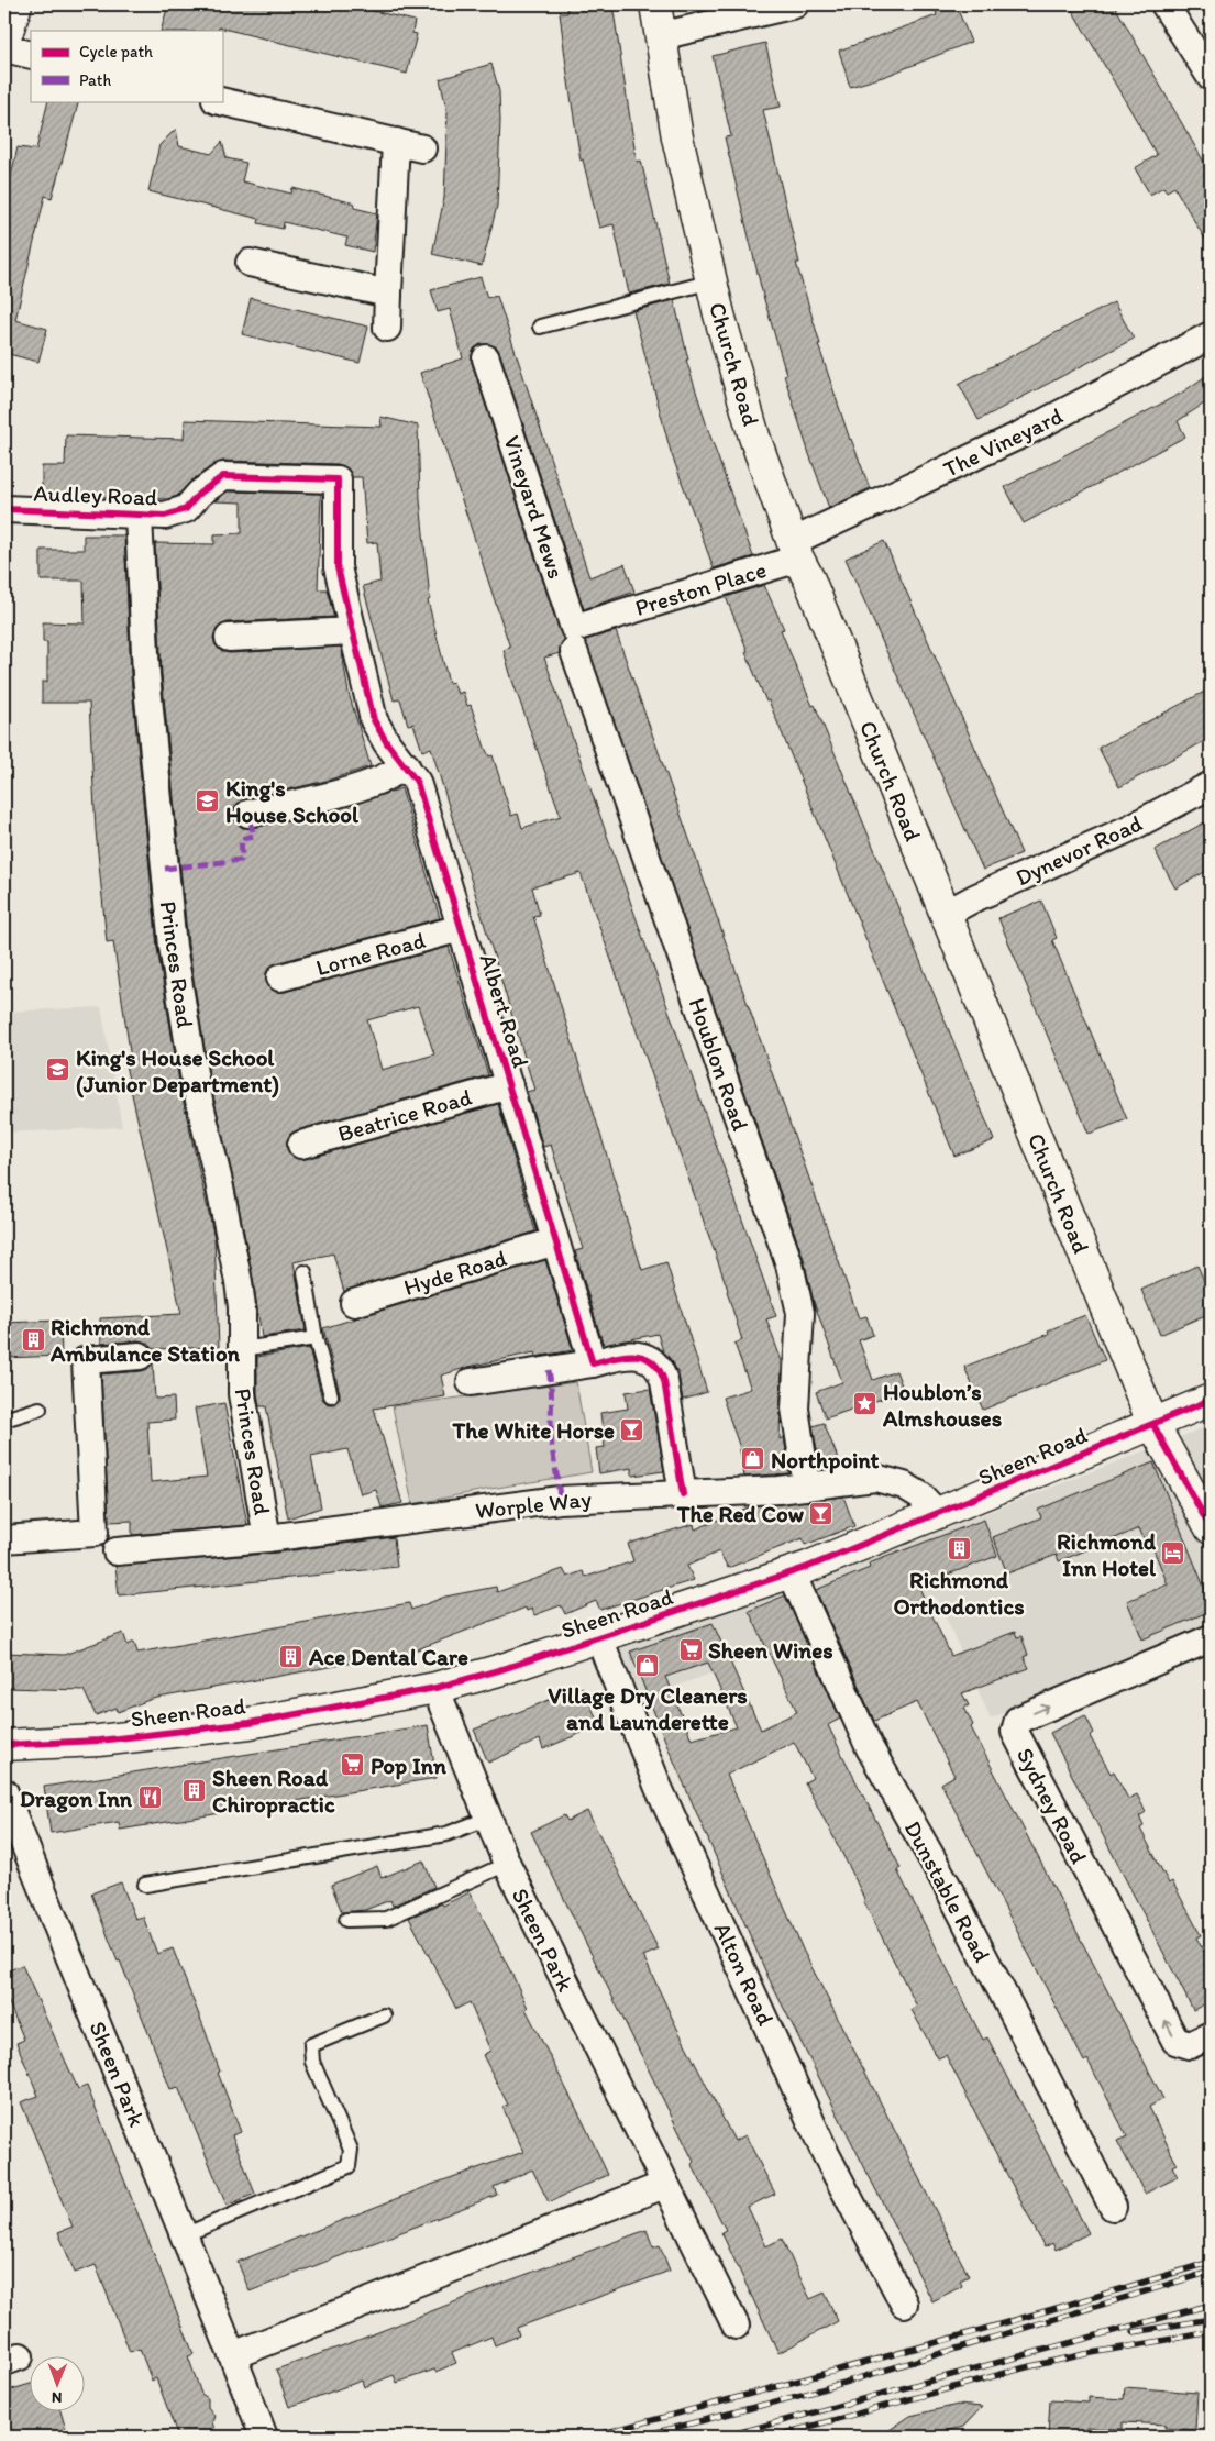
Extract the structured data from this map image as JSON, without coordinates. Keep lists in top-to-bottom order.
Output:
{
  "streets": {
    "main road": ["Church Road", "Sheen Road"],
    "street": [
      "The Vineyard",
      "Audley Road",
      "Vineyard Mews",
      "Preston Place",
      "Dynevor Road",
      "Lorne Road",
      "Princes Road",
      "Albert Road",
      "Houblon Road",
      "Beatrice Road",
      "Hyde Road",
      "Worple Way",
      "Sydney Road",
      "Dunstable Road",
      "Sheen Park",
      "Alton Road"
    ]
  },
  "crossings": [
    ["Church Road", "The Vineyard"],
    ["Church Road", "Preston Place"],
    ["Church Road", "Dynevor Road"],
    ["Church Road", "Sheen Road"],
    ["The Vineyard", "Preston Place"],
    ["Audley Road", "Princes Road"],
    ["Audley Road", "Albert Road"],
    ["Vineyard Mews", "Preston Place"],
    ["Lorne Road", "Albert Road"],
    ["Princes Road", "Worple Way"],
    ["Albert Road", "Beatrice Road"],
    ["Albert Road", "Hyde Road"],
    ["Houblon Road", "Worple Way"],
    ["Sheen Road", "Worple Way"],
    ["Sheen Road", "Dunstable Road"],
    ["Sheen Road", "Sheen Park"],
    ["Sheen Road", "Alton Road"]
  ],
  "places": {
    "school or university": ["King's House School", "King's House School (Junior Department)"],
    "building": [
      "Richmond Ambulance Station",
      "Richmond Orthodontics",
      "Ace Dental Care",
      "Sheen Road Chiropractic"
    ],
    "place": ["Houblon’s Almshouses"],
    "bar": ["The White Horse", "The Red Cow"],
    "shop": ["Northpoint", "Village Dry Cleaners and Launderette"],
    "hotel": ["Richmond Inn Hotel"],
    "supermarket": ["Sheen Wines", "Pop Inn"],
    "restaurant": ["Dragon Inn"]
  },
  "legend": ["Cycle path", "Path"],
  "north": "bottom"
}
